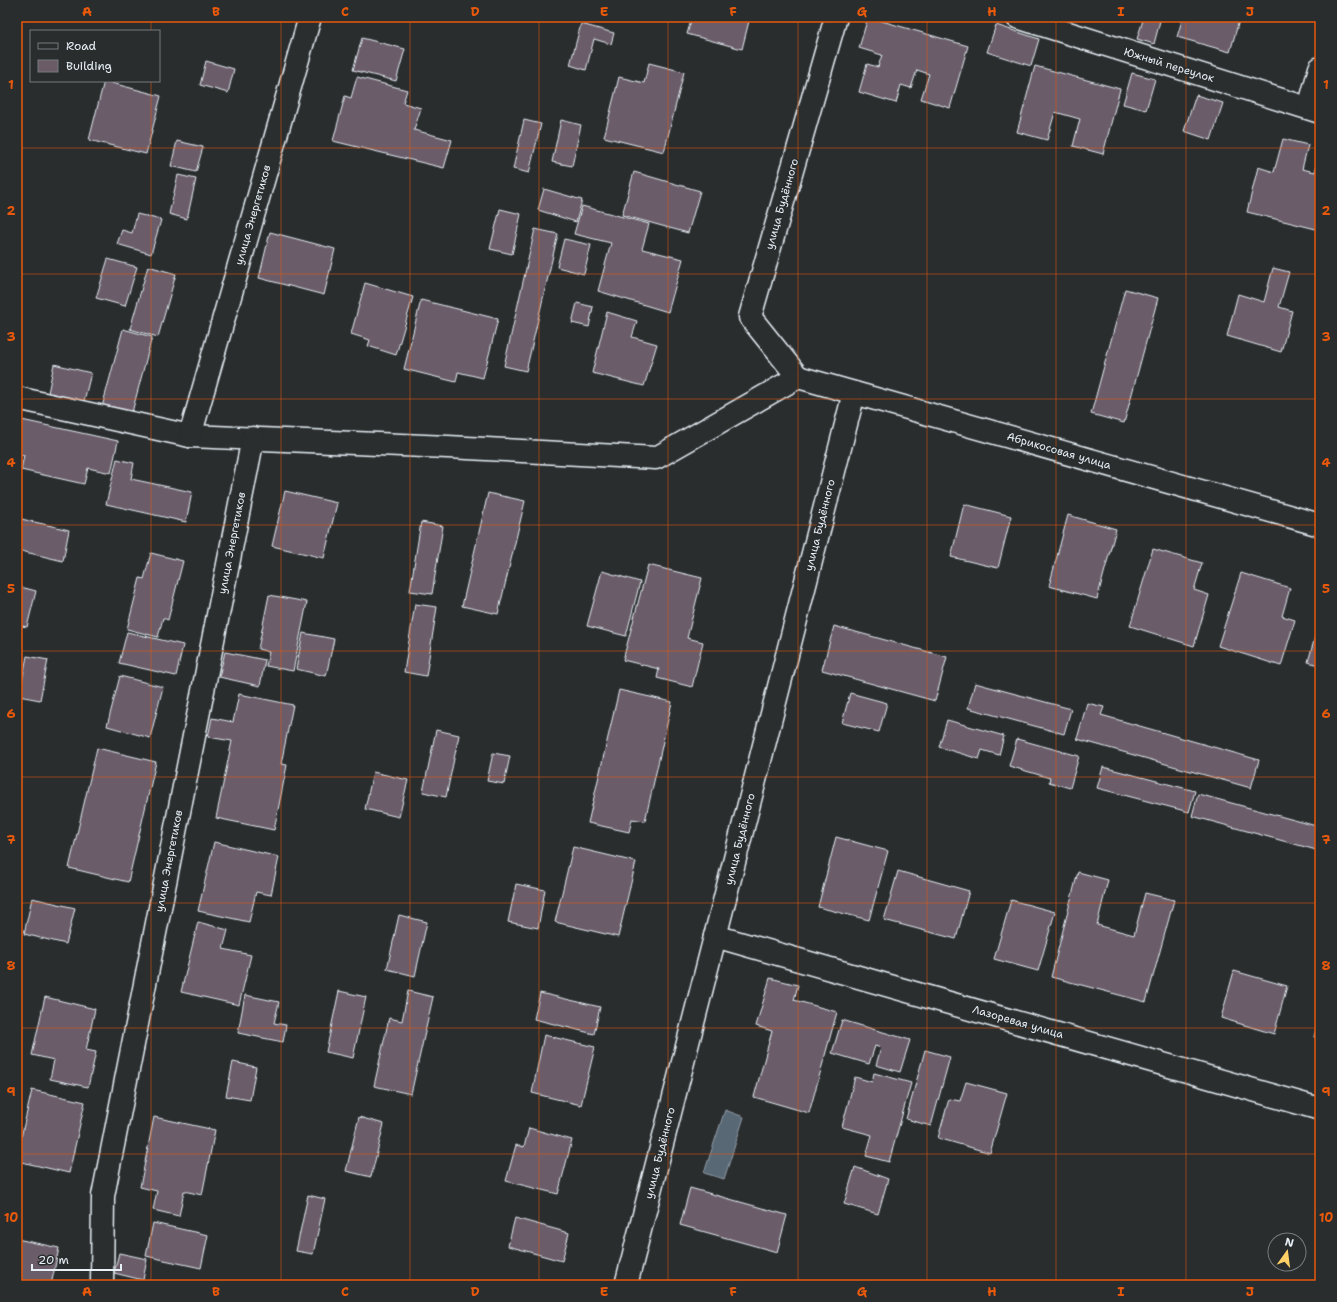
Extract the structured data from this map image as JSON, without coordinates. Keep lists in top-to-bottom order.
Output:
{
  "streets": {
    "street": [
      "Южный переулок",
      "улица Будённого",
      "улица Энергетиков",
      "Абрикосовая улица",
      "Лазоревая улица"
    ]
  },
  "crossings": [
    ["улица Будённого", "Абрикосовая улица"],
    ["улица Будённого", "Лазоревая улица"]
  ],
  "legend": ["Road", "Building"],
  "scale_bar": "20 m",
  "north": "top",
  "grid": {
    "columns": [
      "A",
      "B",
      "C",
      "D",
      "E",
      "F",
      "G",
      "H",
      "I",
      "J"
    ],
    "rows": [
      "1",
      "2",
      "3",
      "4",
      "5",
      "6",
      "7",
      "8",
      "9",
      "10"
    ]
  }
}
